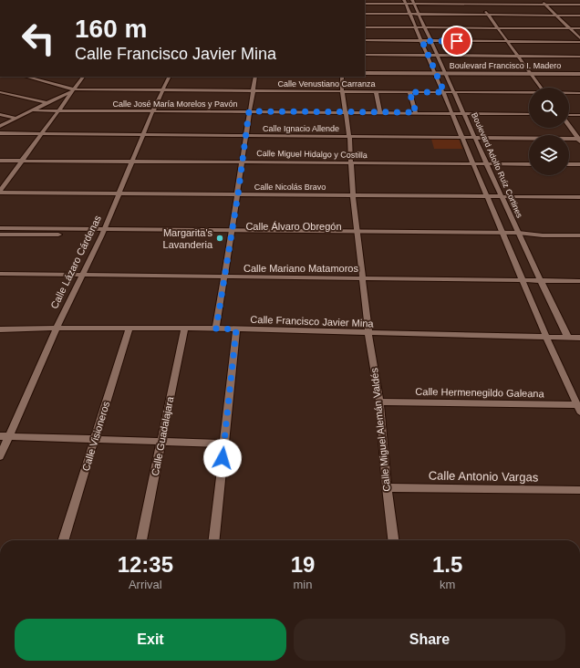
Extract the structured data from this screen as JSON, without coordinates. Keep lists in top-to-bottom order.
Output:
{
  "streets": {
    "street": [
      "Boulevard Francisco I. Madero",
      "Calle Venustiano Carranza",
      "Calle José María Morelos y Pavón",
      "Calle Ignacio Allende",
      "Calle Miguel Hidalgo y Costilla",
      "Boulevard Adolfo Ruíz Cortines",
      "Calle Nicolás Bravo",
      "Calle Álvaro Obregón",
      "Calle Lázaro Cárdenas",
      "Calle Mariano Matamoros",
      "Calle Francisco Javier Mina",
      "Calle Hermenegildo Galeana",
      "Calle Miguel Alemán Valdés",
      "Calle Visioneros",
      "Calle Guadalajara",
      "Calle Antonio Vargas"
    ]
  },
  "crossings": [
    ["Boulevard Francisco I. Madero", "Boulevard Adolfo Ruíz Cortines"],
    ["Calle Venustiano Carranza", "Boulevard Adolfo Ruíz Cortines"],
    ["Calle Venustiano Carranza", "Calle Lázaro Cárdenas"],
    ["Calle Venustiano Carranza", "Calle Miguel Alemán Valdés"],
    ["Calle José María Morelos y Pavón", "Boulevard Adolfo Ruíz Cortines"],
    ["Calle José María Morelos y Pavón", "Calle Lázaro Cárdenas"],
    ["Calle José María Morelos y Pavón", "Calle Miguel Alemán Valdés"],
    ["Calle Ignacio Allende", "Boulevard Adolfo Ruíz Cortines"],
    ["Calle Ignacio Allende", "Calle Lázaro Cárdenas"],
    ["Calle Ignacio Allende", "Calle Miguel Alemán Valdés"],
    ["Calle Miguel Hidalgo y Costilla", "Boulevard Adolfo Ruíz Cortines"],
    ["Calle Miguel Hidalgo y Costilla", "Calle Lázaro Cárdenas"],
    ["Calle Miguel Hidalgo y Costilla", "Calle Miguel Alemán Valdés"],
    ["Boulevard Adolfo Ruíz Cortines", "Calle Nicolás Bravo"],
    ["Boulevard Adolfo Ruíz Cortines", "Calle Álvaro Obregón"],
    ["Boulevard Adolfo Ruíz Cortines", "Calle Mariano Matamoros"],
    ["Boulevard Adolfo Ruíz Cortines", "Calle Francisco Javier Mina"],
    ["Boulevard Adolfo Ruíz Cortines", "Calle Hermenegildo Galeana"],
    ["Calle Nicolás Bravo", "Calle Lázaro Cárdenas"],
    ["Calle Nicolás Bravo", "Calle Miguel Alemán Valdés"],
    ["Calle Álvaro Obregón", "Calle Lázaro Cárdenas"],
    ["Calle Álvaro Obregón", "Calle Miguel Alemán Valdés"],
    ["Calle Lázaro Cárdenas", "Calle Mariano Matamoros"],
    ["Calle Lázaro Cárdenas", "Calle Francisco Javier Mina"],
    ["Calle Mariano Matamoros", "Calle Miguel Alemán Valdés"],
    ["Calle Francisco Javier Mina", "Calle Miguel Alemán Valdés"],
    ["Calle Francisco Javier Mina", "Calle Visioneros"],
    ["Calle Francisco Javier Mina", "Calle Guadalajara"],
    ["Calle Hermenegildo Galeana", "Calle Miguel Alemán Valdés"],
    ["Calle Miguel Alemán Valdés", "Calle Antonio Vargas"]
  ],
  "places": ["Margarita's Lavanderia"],
  "page": {
    "turn": ["160 m", "Calle Francisco Javier Mina"],
    "eta": [
      "12:35",
      "Arrival",
      "19",
      "min",
      "1.5",
      "km"
    ],
    "buttons": ["Exit", "Share"]
  }
}
